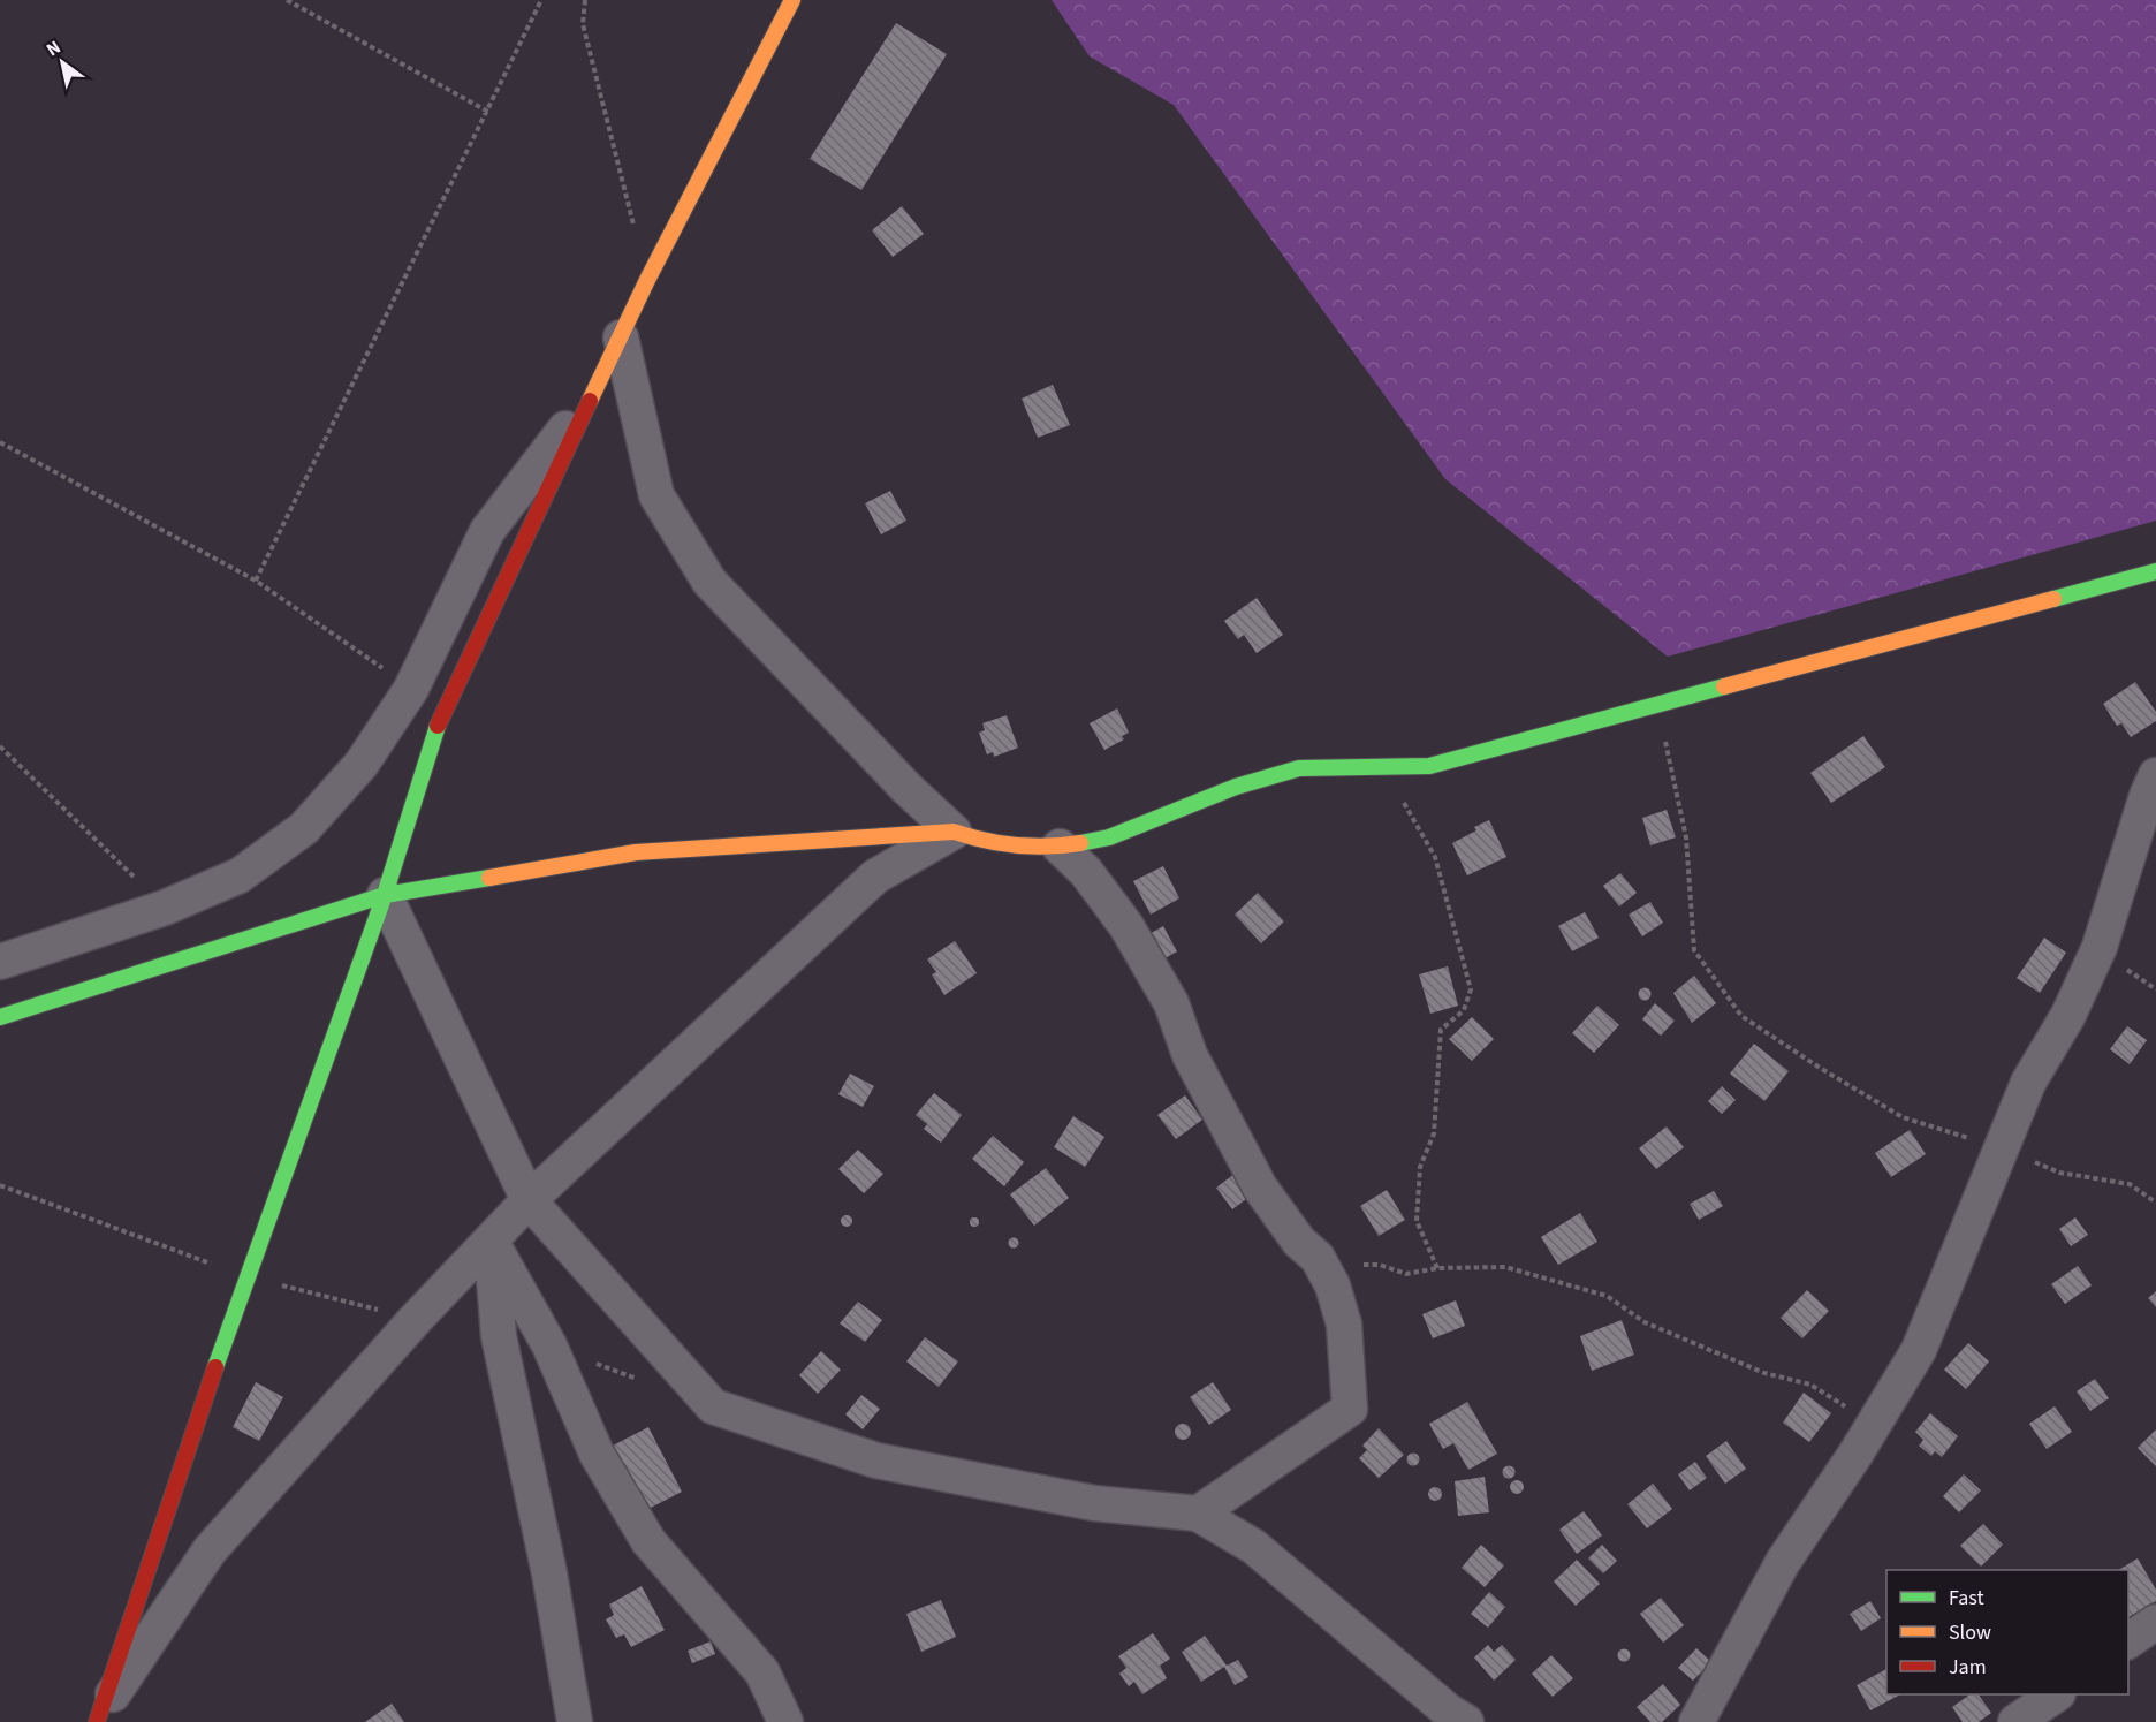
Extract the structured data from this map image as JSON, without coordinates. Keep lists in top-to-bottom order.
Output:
{
  "legend": ["Fast", "Slow", "Jam"],
  "north": "top left"
}
